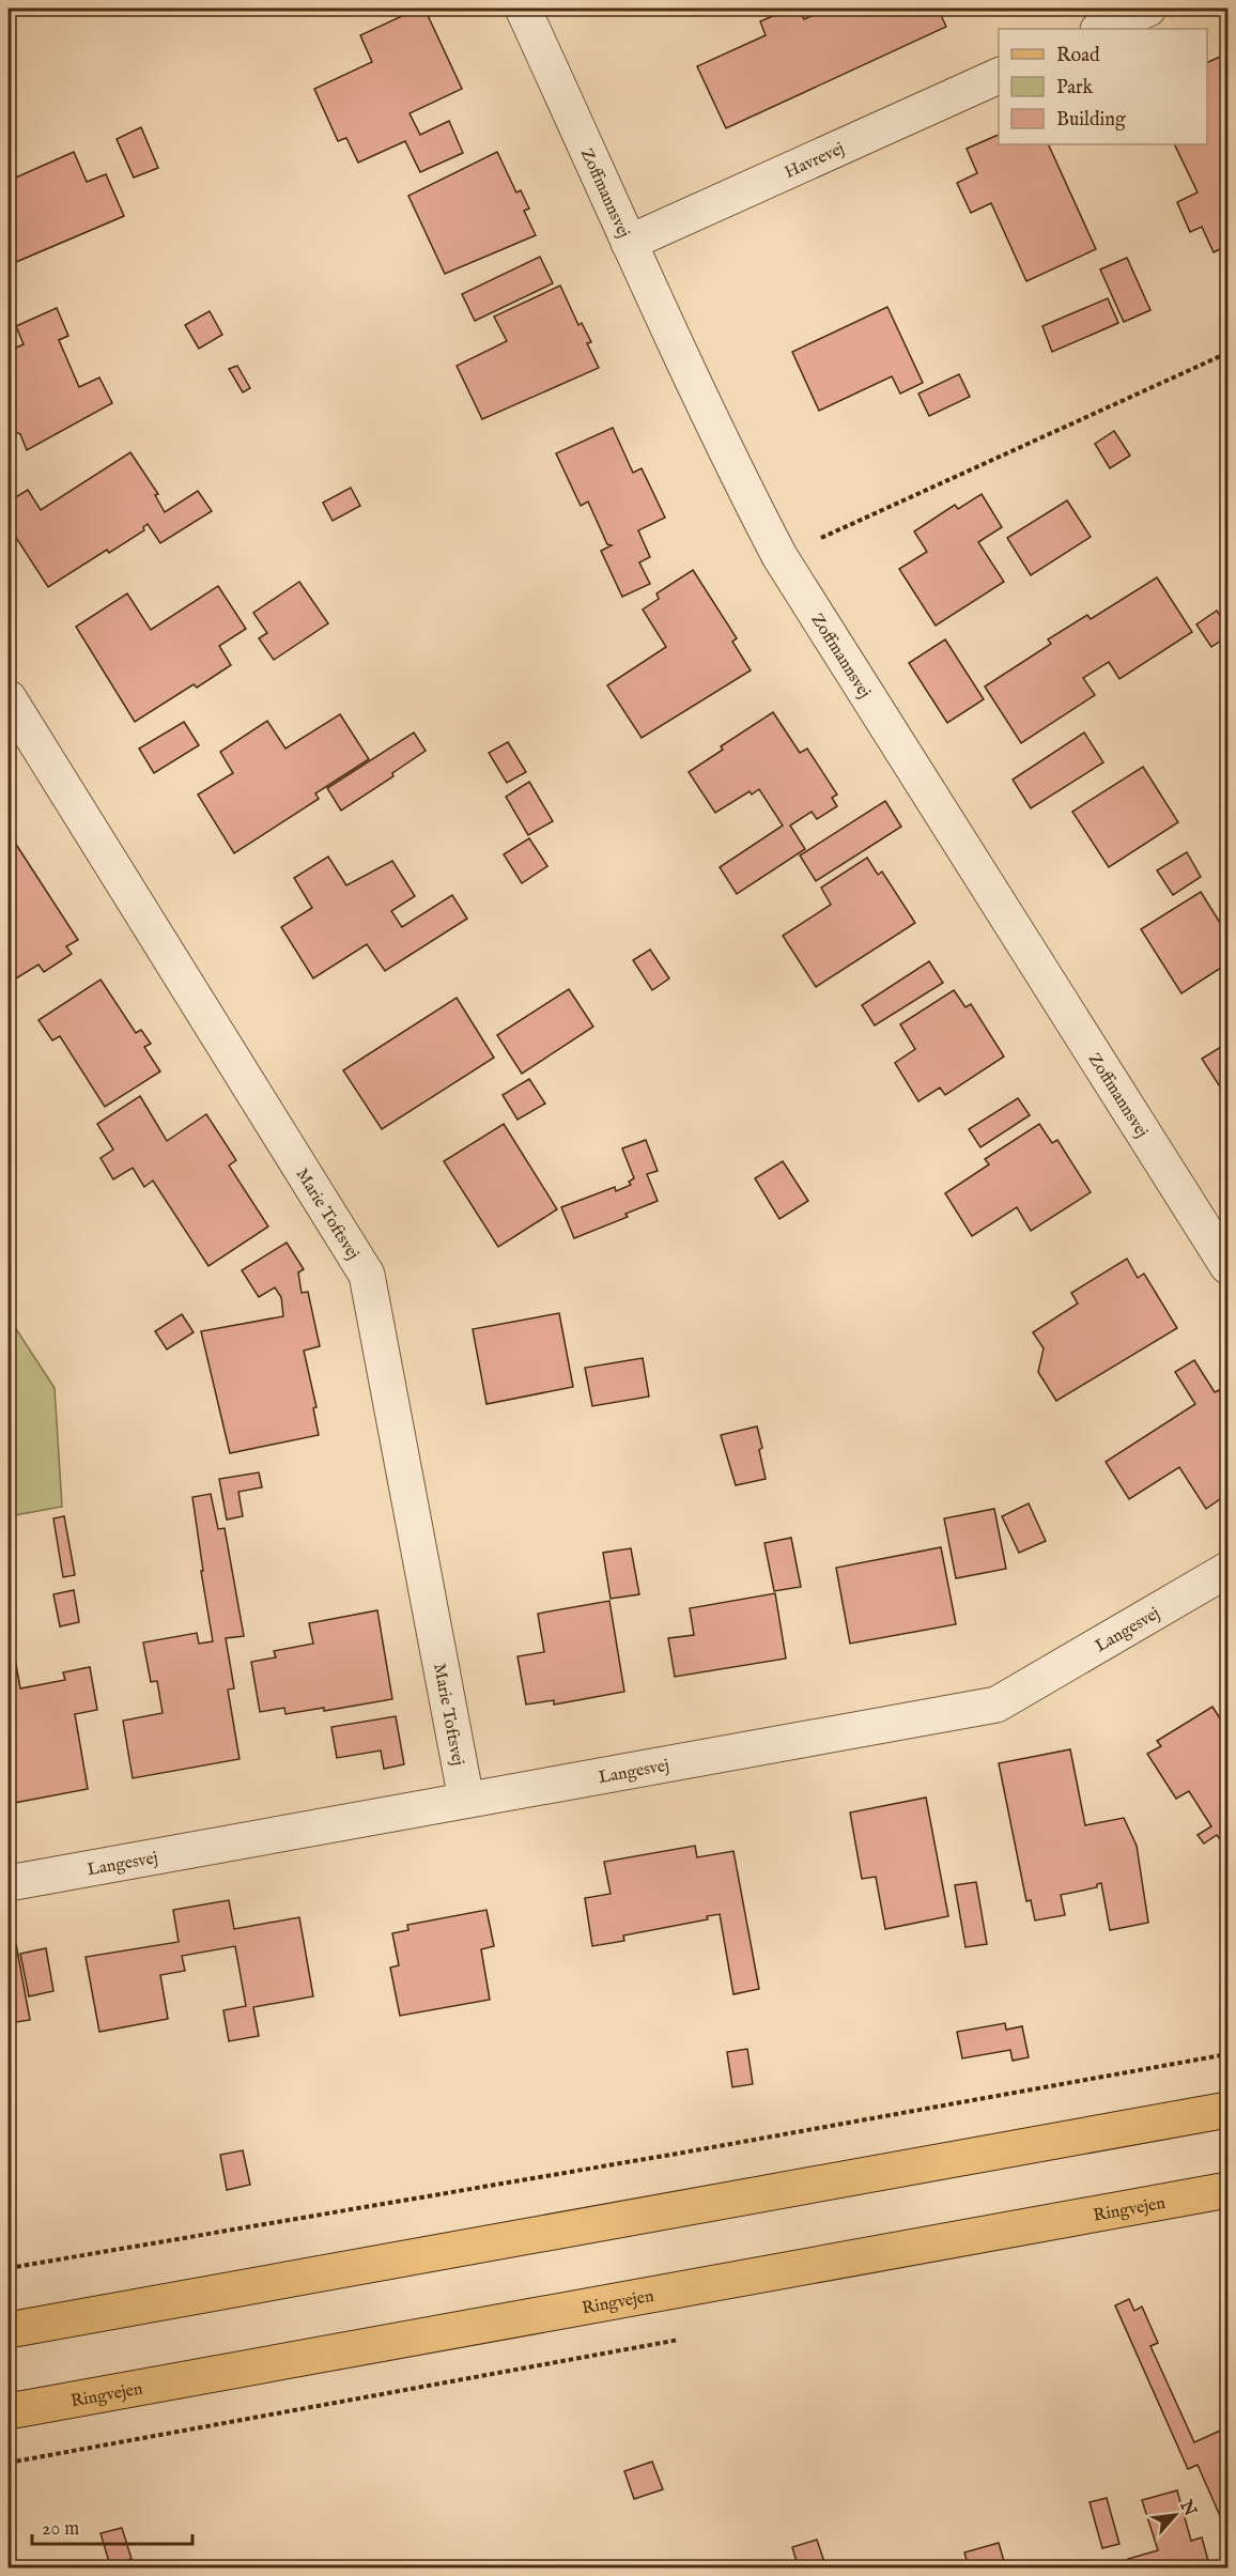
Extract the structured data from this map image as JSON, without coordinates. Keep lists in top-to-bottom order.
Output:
{
  "streets": {
    "main road": ["Ringvejen"],
    "street": [
      "Havrevej",
      "Zoffmannsvej",
      "Marie Toftsvej",
      "Langesvej"
    ]
  },
  "crossings": [
    ["Havrevej", "Zoffmannsvej"],
    ["Marie Toftsvej", "Langesvej"]
  ],
  "legend": ["Road", "Park", "Building"],
  "scale_bar": "20 m",
  "north": "top right"
}
